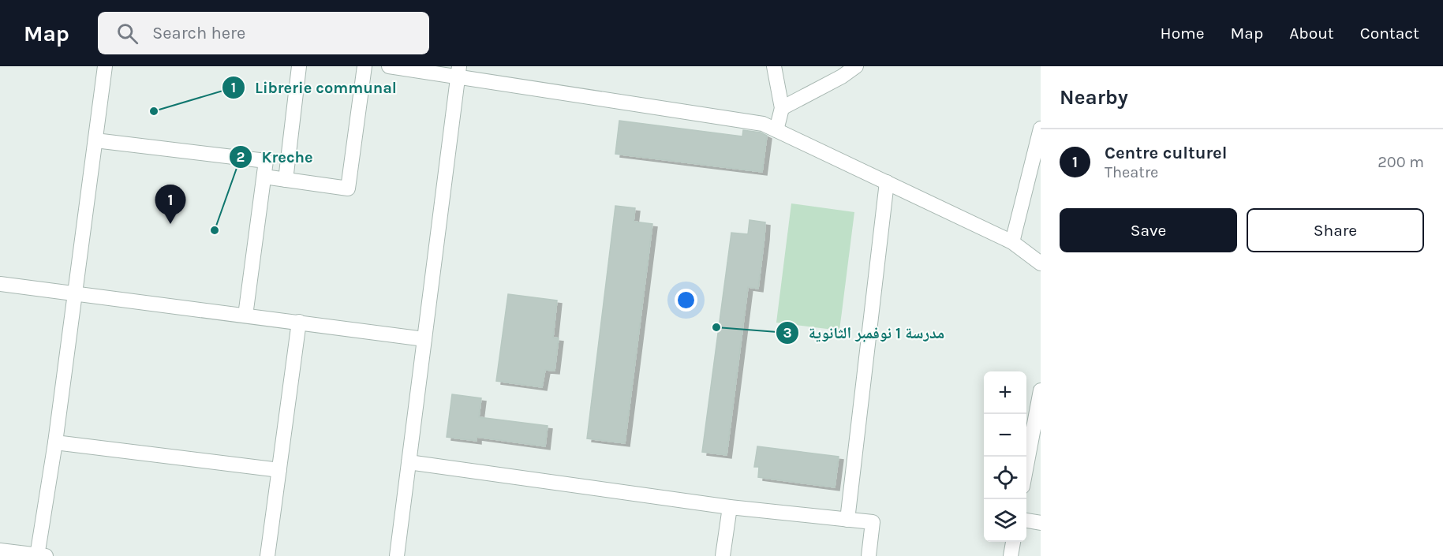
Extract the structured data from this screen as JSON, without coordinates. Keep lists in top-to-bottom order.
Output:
{
  "places": ["Librerie communal", "Kreche", "مدرسة 1 نوفمبر الثانوية"],
  "page": {
    "header": "Map",
    "search": "Search here",
    "nav": [
      "Home",
      "Map",
      "About",
      "Contact"
    ],
    "heading": "Nearby",
    "list": [
      {
        "mark": "1",
        "name": "Centre culturel",
        "note": "Theatre",
        "value": "200 m"
      }
    ],
    "pins": "1",
    "buttons": ["Save", "Share"],
    "map_buttons": ["+", "−"]
  }
}
